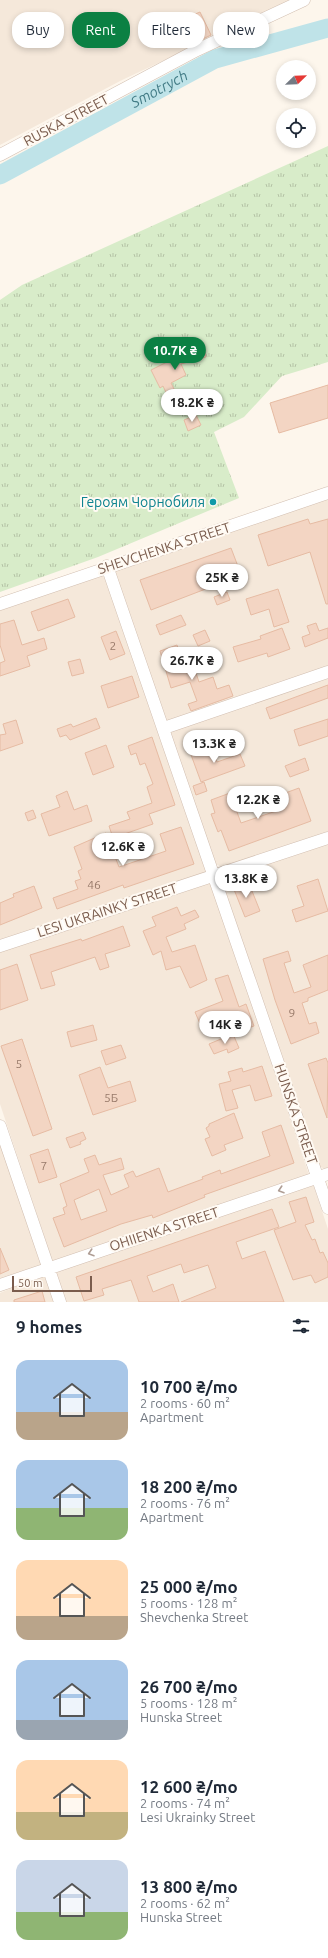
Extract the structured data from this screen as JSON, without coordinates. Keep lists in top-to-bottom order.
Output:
{
  "streets": {
    "street": [
      "RUSKA STREET",
      "SHEVCHENKA STREET",
      "LESI UKRAINKY STREET",
      "HUNSKA STREET",
      "OHIIENKA STREET"
    ]
  },
  "crossings": [
    ["SHEVCHENKA STREET", "HUNSKA STREET"],
    ["LESI UKRAINKY STREET", "HUNSKA STREET"],
    ["HUNSKA STREET", "OHIIENKA STREET"]
  ],
  "one_way": ["OHIIENKA STREET"],
  "water": ["Smotrych"],
  "places": ["Героям Чорнобиля"],
  "house_numbers": [
    "2",
    "46",
    "9",
    "5",
    "5Б",
    "7"
  ],
  "scale_bar": "50 m",
  "north": "top right",
  "page": {
    "chip": [
      "Buy",
      "Rent",
      "Filters",
      "New"
    ],
    "price": [
      "10.7K ₴",
      "18.2K ₴",
      "25K ₴",
      "26.7K ₴",
      "13.3K ₴",
      "12.2K ₴",
      "12.6K ₴",
      "13.8K ₴",
      "14K ₴"
    ],
    "scale": "50 m",
    "heading": "9 homes",
    "list": [
      {
        "name": "10 700 ₴/mo",
        "note": "2 rooms · 60 m² · Apartment"
      },
      {
        "name": "18 200 ₴/mo",
        "note": "2 rooms · 76 m² · Apartment"
      },
      {
        "name": "25 000 ₴/mo",
        "note": "5 rooms · 128 m² · Shevchenka Street"
      },
      {
        "name": "26 700 ₴/mo",
        "note": "5 rooms · 128 m² · Hunska Street"
      },
      {
        "name": "12 600 ₴/mo",
        "note": "2 rooms · 74 m² · Lesi Ukrainky Street"
      },
      {
        "name": "13 800 ₴/mo",
        "note": "2 rooms · 62 m² · Hunska Street"
      }
    ]
  }
}
